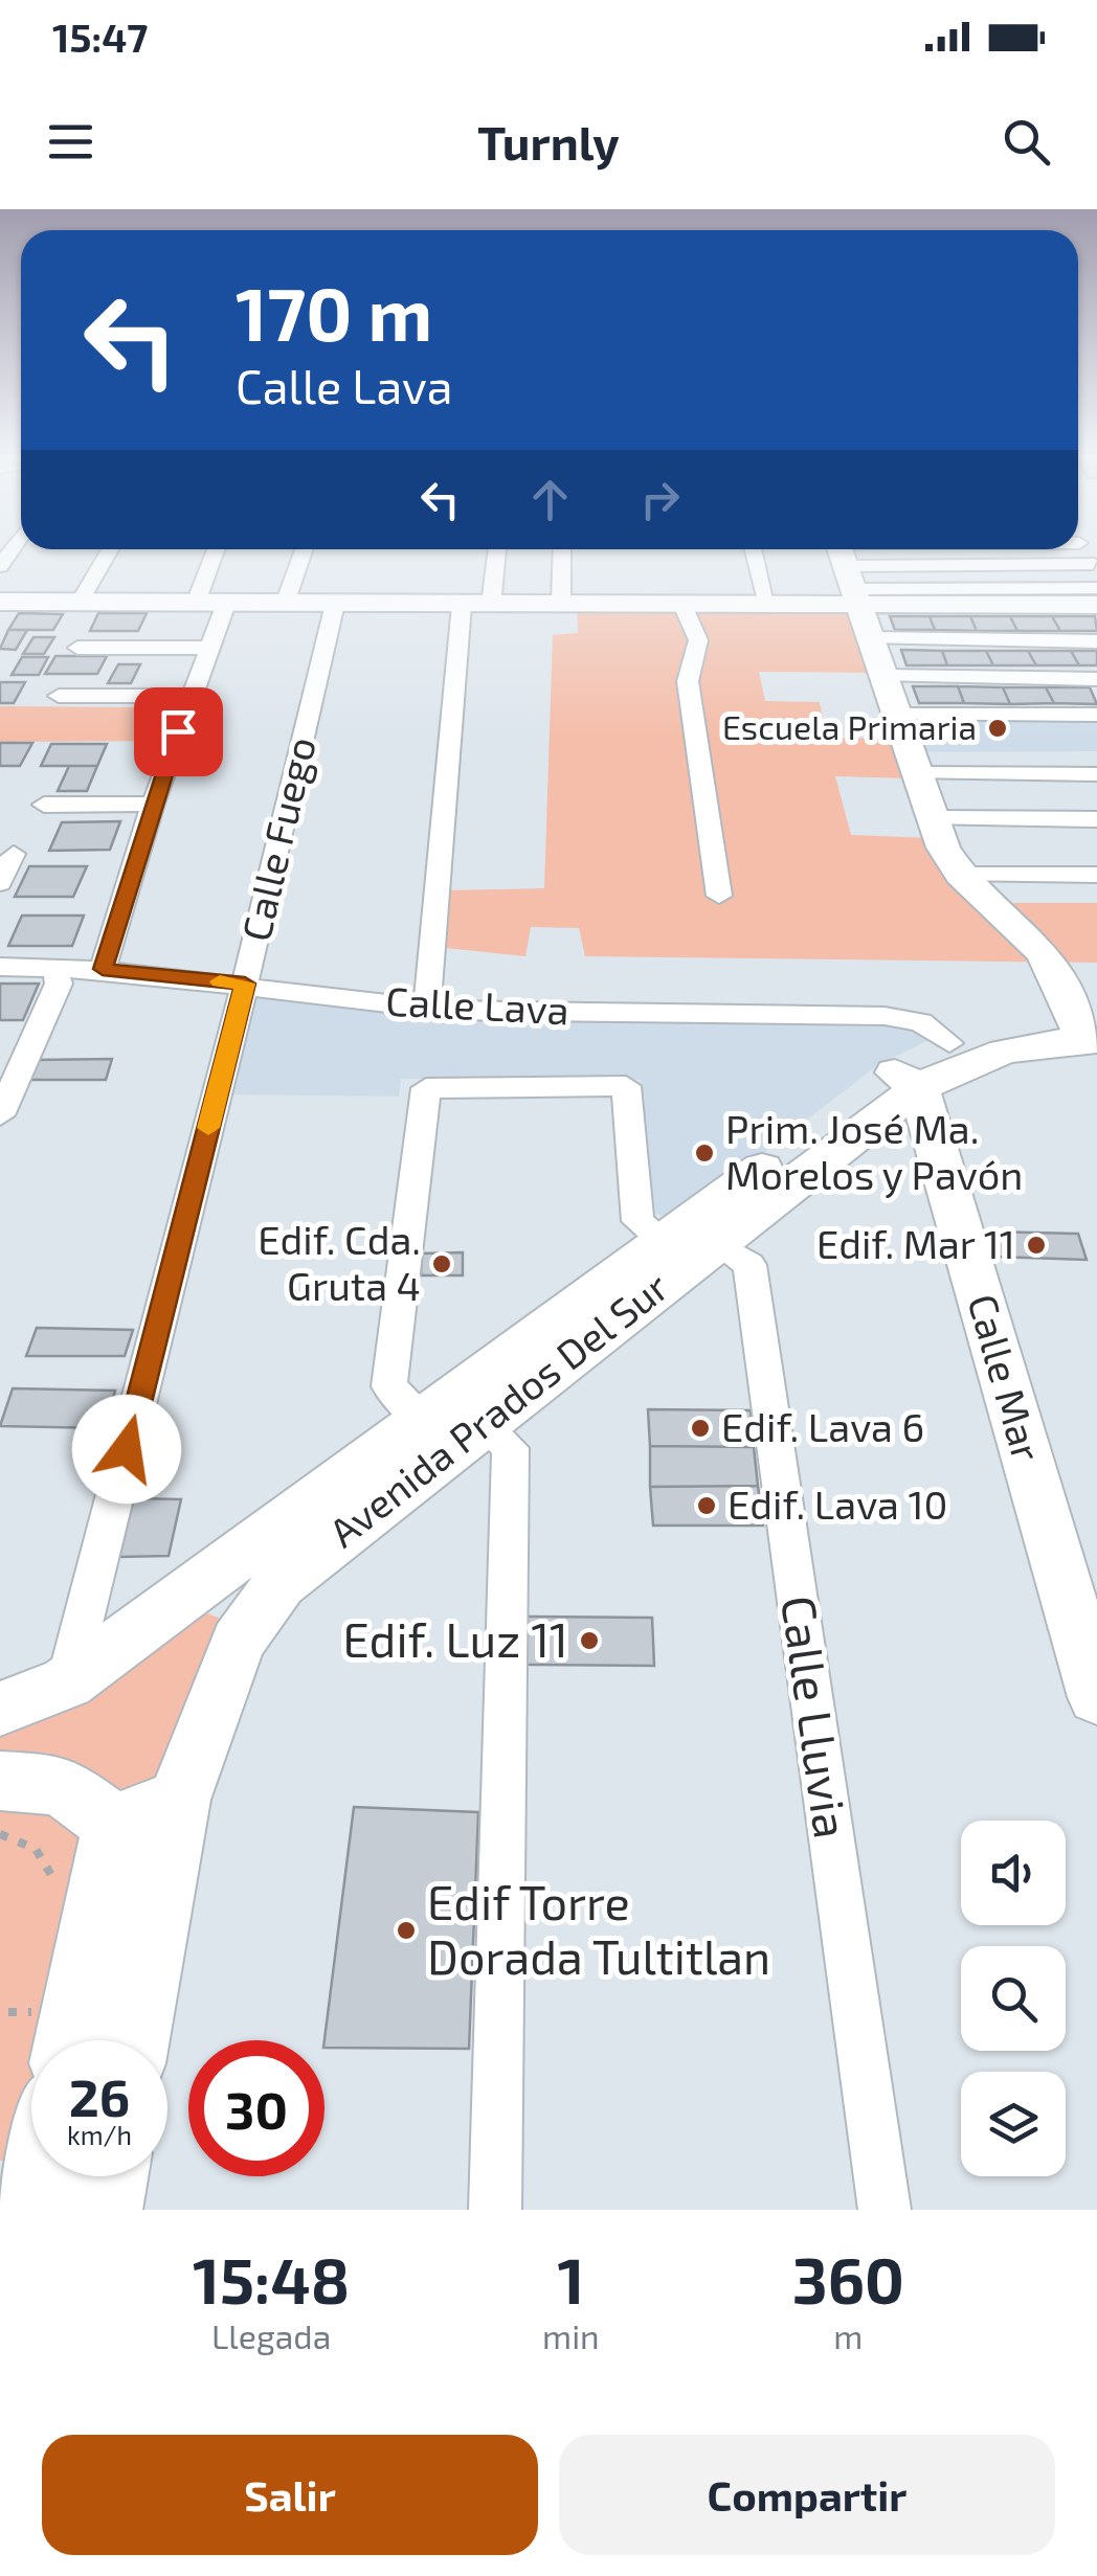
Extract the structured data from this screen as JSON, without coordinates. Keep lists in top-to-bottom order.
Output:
{
  "streets": {
    "main road": ["Calle Mar", "Avenida Prados Del Sur"],
    "street": ["Calle Fuego", "Calle Lava", "Calle Lluvia"]
  },
  "crossings": [
    ["Calle Fuego", "Calle Lava"],
    ["Calle Fuego", "Avenida Prados Del Sur"],
    ["Calle Lava", "Avenida Prados Del Sur"],
    ["Calle Mar", "Avenida Prados Del Sur"],
    ["Avenida Prados Del Sur", "Calle Lluvia"]
  ],
  "places": [
    "Escuela Primaria",
    "Prim. José Ma. Morelos y Pavón",
    "Edif. Mar 11",
    "Edif. Cda. Gruta 4",
    "Edif. Lava 6",
    "Edif. Lava 10",
    "Edif. Luz 11",
    "Edif Torre Dorada Tultitlan"
  ],
  "page": {
    "status": "15:47",
    "header": "Turnly",
    "turn": ["170 m", "Calle Lava"],
    "speed": "26 km/h",
    "limit": "30",
    "eta": [
      "15:48",
      "Llegada",
      "1",
      "min",
      "360",
      "m"
    ],
    "buttons": ["Salir", "Compartir"]
  }
}
